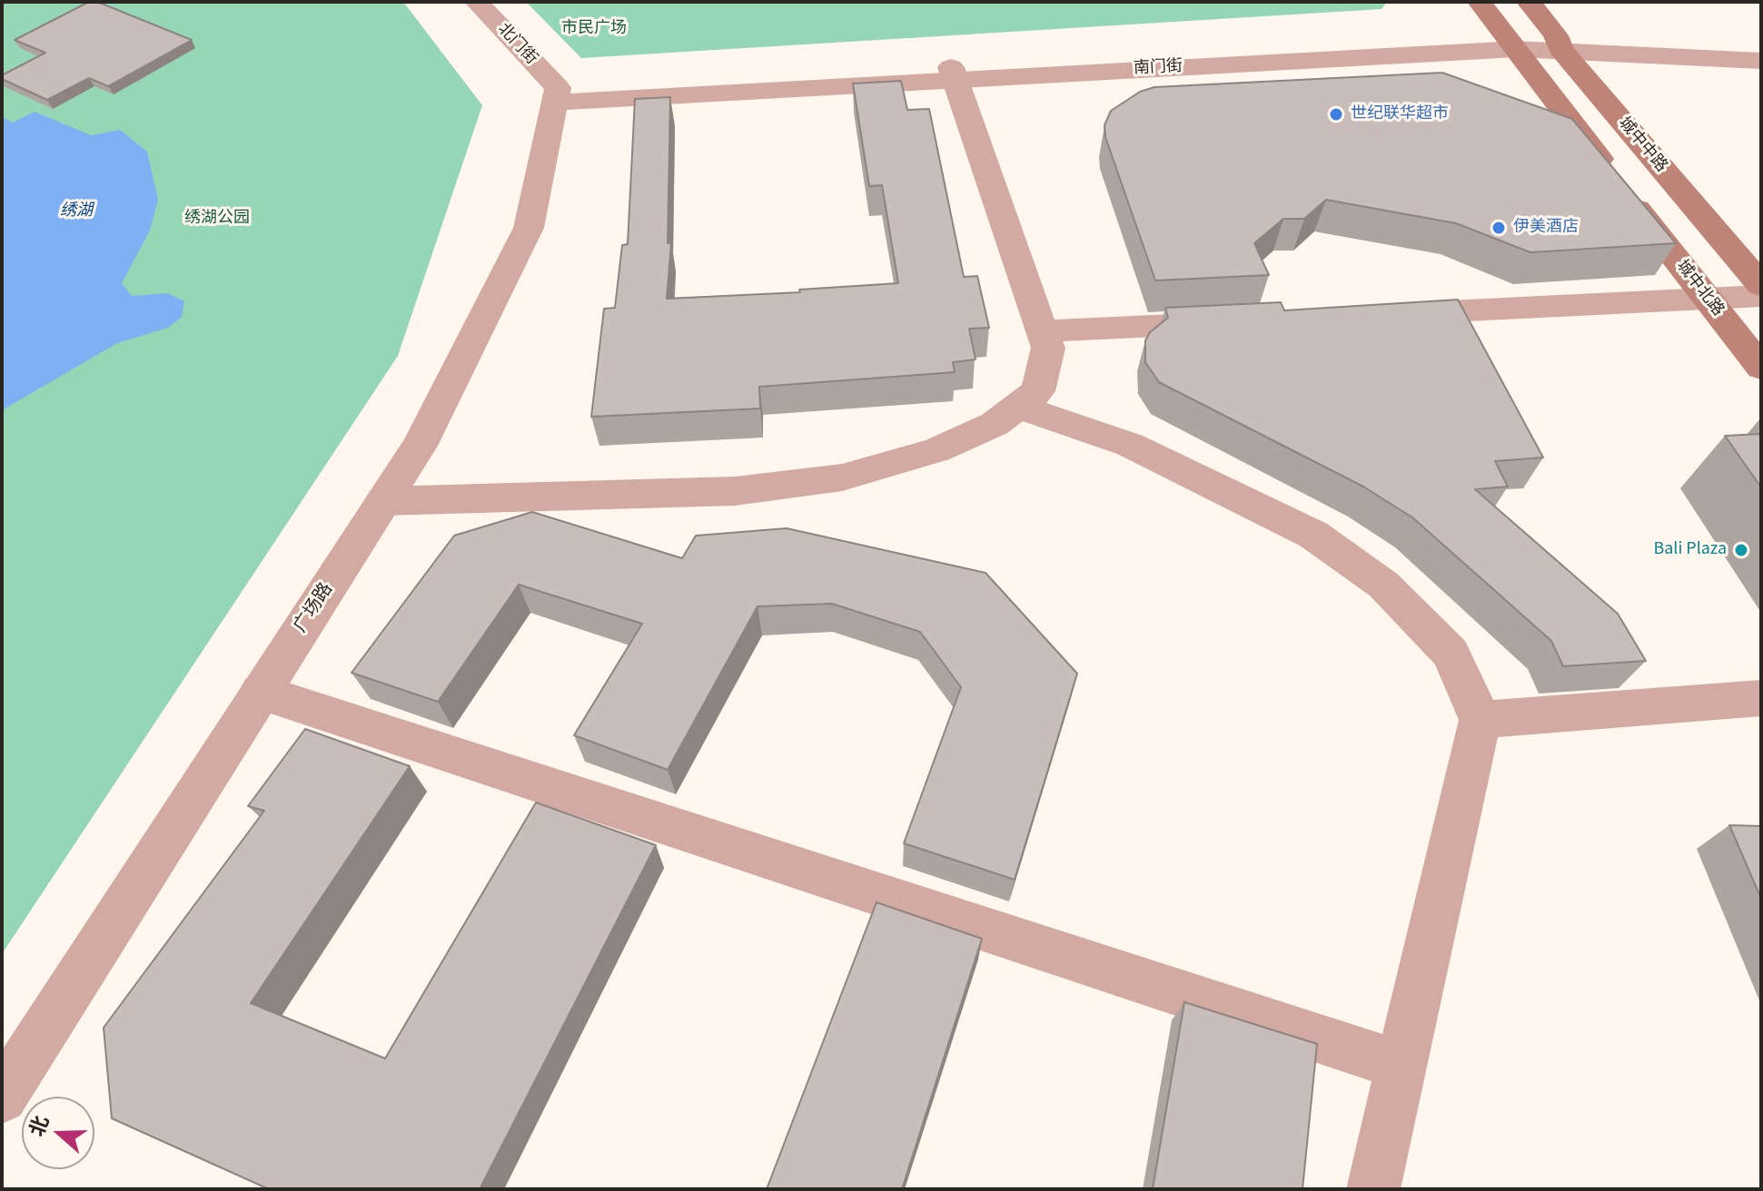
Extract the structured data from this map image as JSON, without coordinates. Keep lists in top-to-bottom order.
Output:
{
  "streets": {
    "main road": ["城中中路", "城中北路"],
    "street": ["北门街", "南门街", "广场路"]
  },
  "crossings": [
    ["北门街", "南门街"],
    ["北门街", "广场路"],
    ["南门街", "城中中路"],
    ["南门街", "城中北路"],
    ["南门街", "广场路"]
  ],
  "water": ["绣湖"],
  "parks": ["市民广场", "绣湖公园"],
  "places": ["世纪联华超市", "伊美酒店", "Bali Plaza"],
  "north": "left"
}
